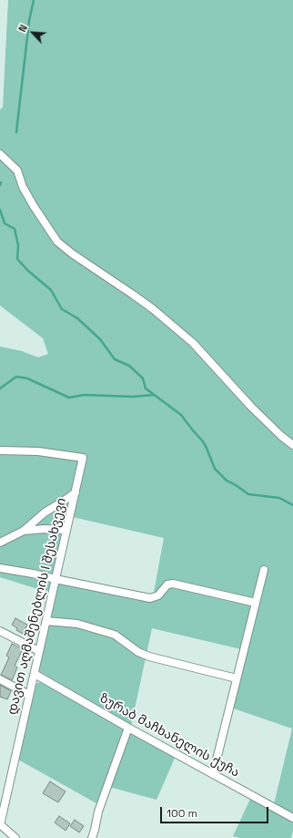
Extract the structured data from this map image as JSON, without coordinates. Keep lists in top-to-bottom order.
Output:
{
  "streets": {
    "street": ["დავით აღმაშენებლის I შესახვევი", "ზურაბ მაჩხანელის ქუჩა"]
  },
  "crossings": [
    ["დავით აღმაშენებლის I შესახვევი", "ზურაბ მაჩხანელის ქუჩა"]
  ],
  "scale_bar": "100 m",
  "north": "top left"
}
